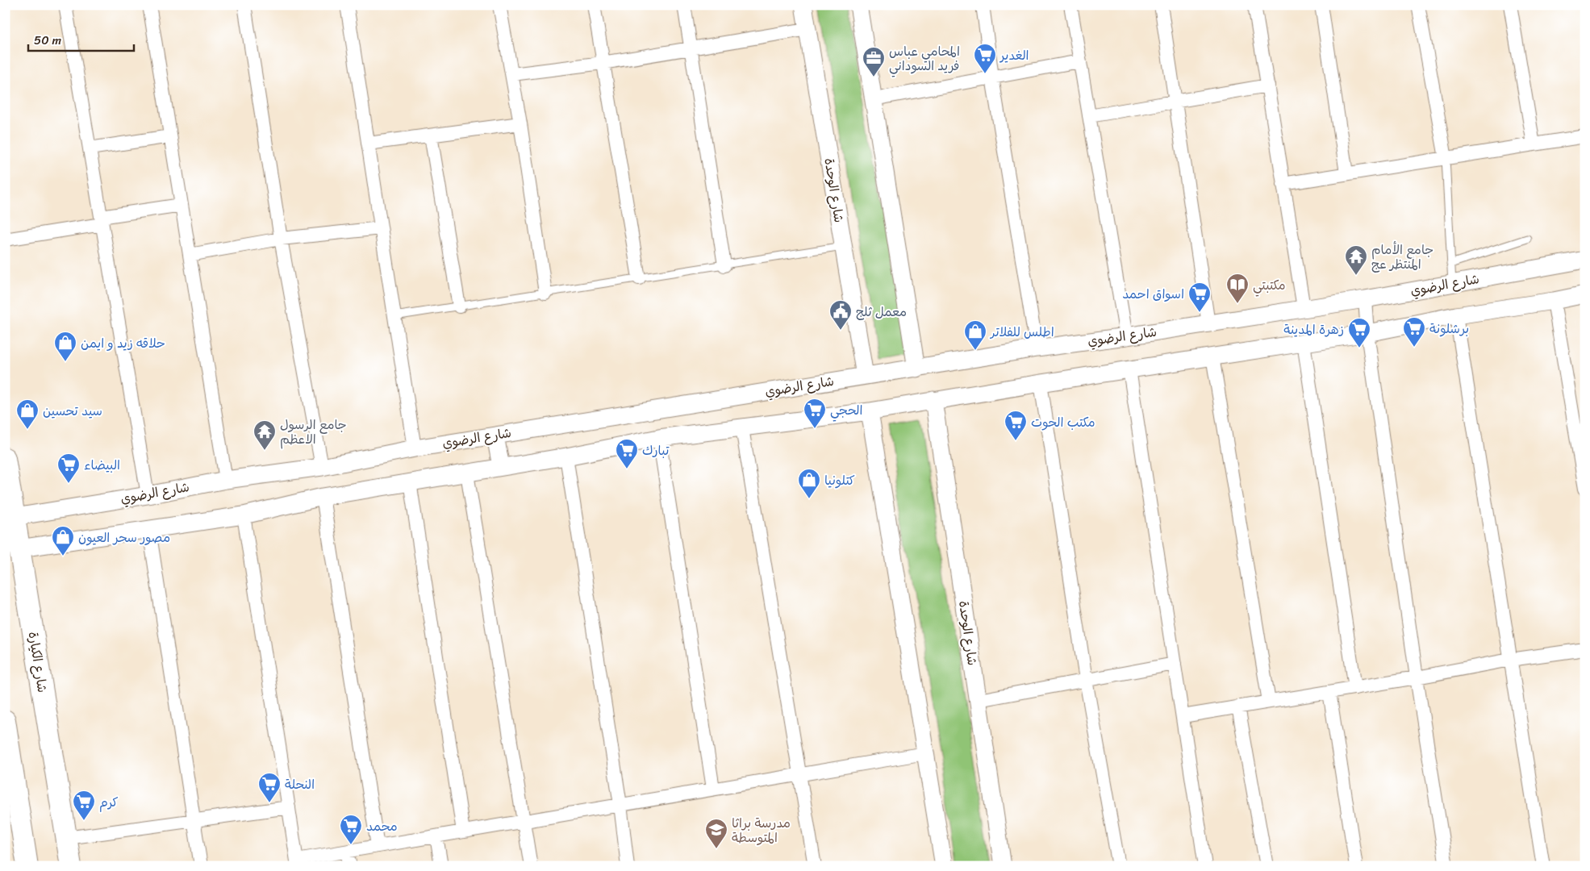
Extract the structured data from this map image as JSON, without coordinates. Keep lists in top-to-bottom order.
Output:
{
  "streets": {
    "main road": ["شارع الكيارة"],
    "street": ["شارع الوحدة", "شارع الرضوي"]
  },
  "crossings": [
    ["شارع الوحدة", "شارع الرضوي"],
    ["شارع الرضوي", "شارع الكيارة"]
  ],
  "places": {
    "supermarket": [
      "الغدير",
      "اسواق احمد",
      "برشلونة",
      "زهرة المدينة",
      "الحجي",
      "مكتب الحوت",
      "تبارك",
      "البيضاء",
      "النحلة",
      "كرم",
      "محمد"
    ],
    "office": ["المحامي عباس فريد السوداني"],
    "temple": ["جامع الأمام المنتظر عج", "جامع الرسول الاعظم"],
    "library": ["مكتبتي"],
    "public building": ["معمل ثلج"],
    "shop": [
      "اطلس للفلاتر",
      "حلاقه زيد و ايمن",
      "سيد تحسين",
      "كتلونيا",
      "مصور سحر العيون"
    ],
    "school or university": ["مدرسة براثا المتوسطة"]
  },
  "scale_bar": "50 m"
}
